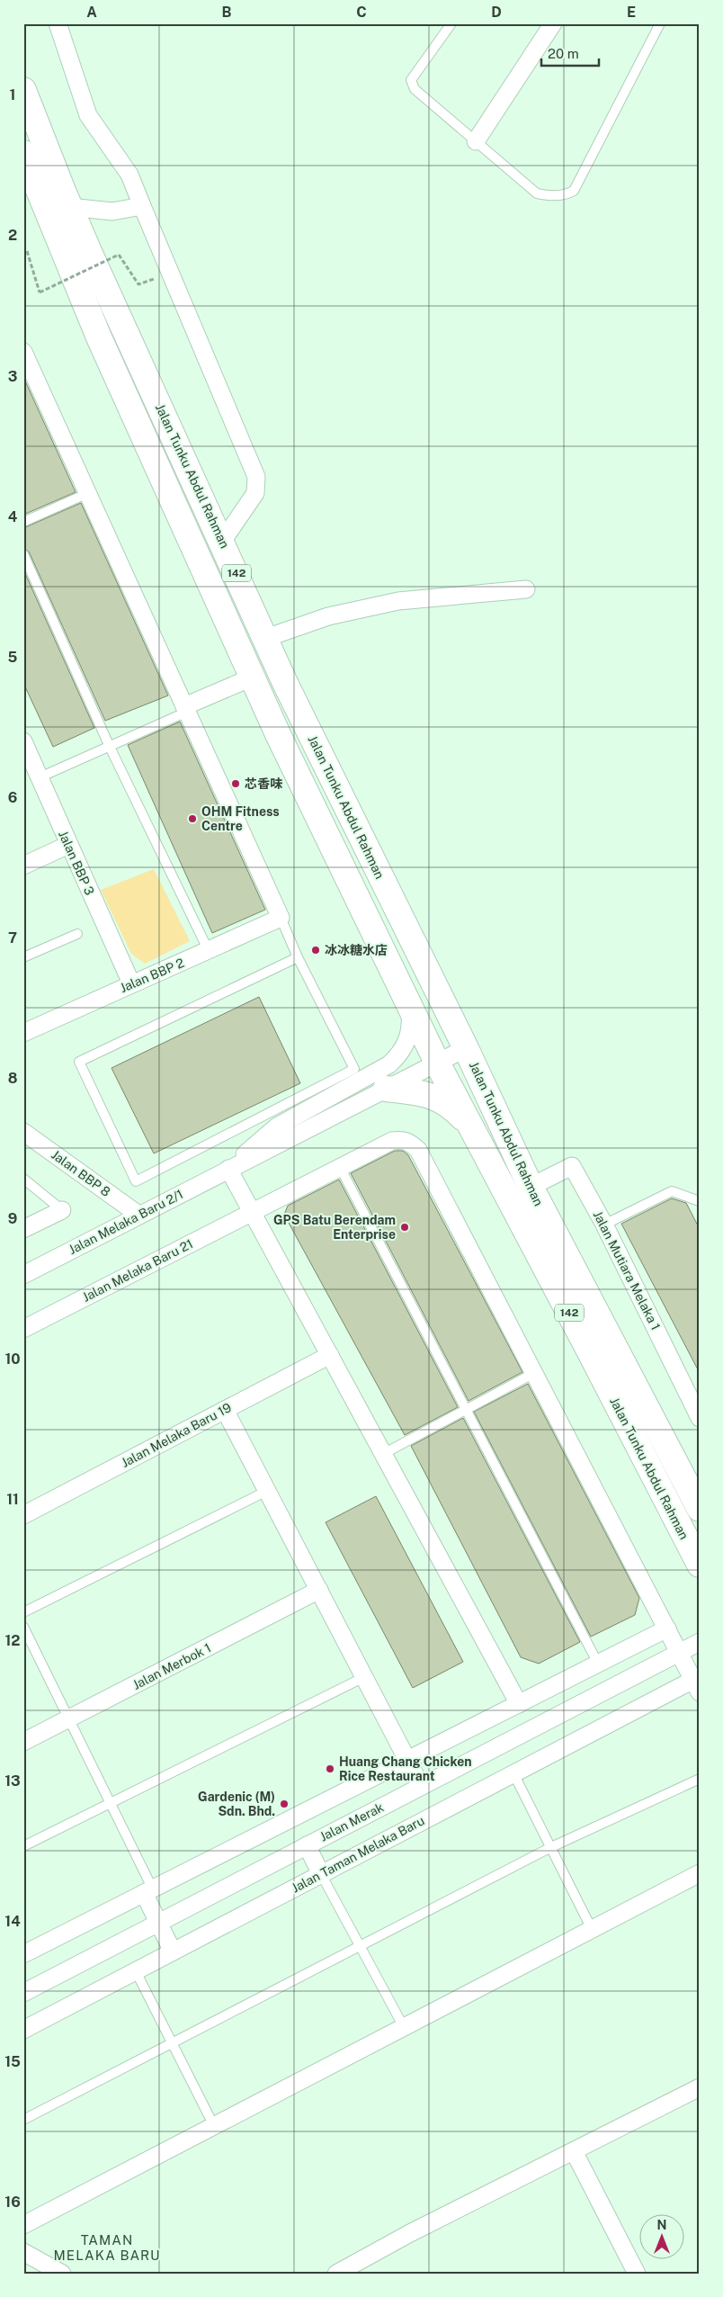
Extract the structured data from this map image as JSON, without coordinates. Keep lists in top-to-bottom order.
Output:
{
  "streets": {
    "main road": ["Jalan Tunku Abdul Rahman", "142"],
    "street": [
      "Jalan BBP 3",
      "Jalan BBP 2",
      "Jalan BBP 8",
      "Jalan Melaka Baru 2/1",
      "Jalan Melaka Baru 21",
      "Jalan Mutiara Melaka 1",
      "Jalan Melaka Baru 19",
      "Jalan Merbok 1",
      "Jalan Merak",
      "Jalan Taman Melaka Baru"
    ]
  },
  "crossings": [
    ["Jalan Tunku Abdul Rahman", "Jalan Mutiara Melaka 1"],
    ["Jalan BBP 3", "Jalan BBP 2"],
    ["Jalan BBP 8", "Jalan Melaka Baru 2/1"],
    ["Jalan Melaka Baru 21", "Jalan Taman Melaka Baru"],
    ["Jalan Merak", "Jalan Taman Melaka Baru"]
  ],
  "districts": ["TAMAN MELAKA BARU"],
  "places": [
    "芯香味",
    "OHM Fitness Centre",
    "冰冰糖水店",
    "GPS Batu Berendam Enterprise",
    "Huang Chang Chicken Rice Restaurant",
    "Gardenic (M) Sdn. Bhd."
  ],
  "scale_bar": "20 m",
  "north": "top",
  "grid": {
    "columns": [
      "A",
      "B",
      "C",
      "D",
      "E"
    ],
    "rows": [
      "1",
      "2",
      "3",
      "4",
      "5",
      "6",
      "7",
      "8",
      "9",
      "10",
      "11",
      "12",
      "13",
      "14",
      "15",
      "16"
    ]
  }
}
